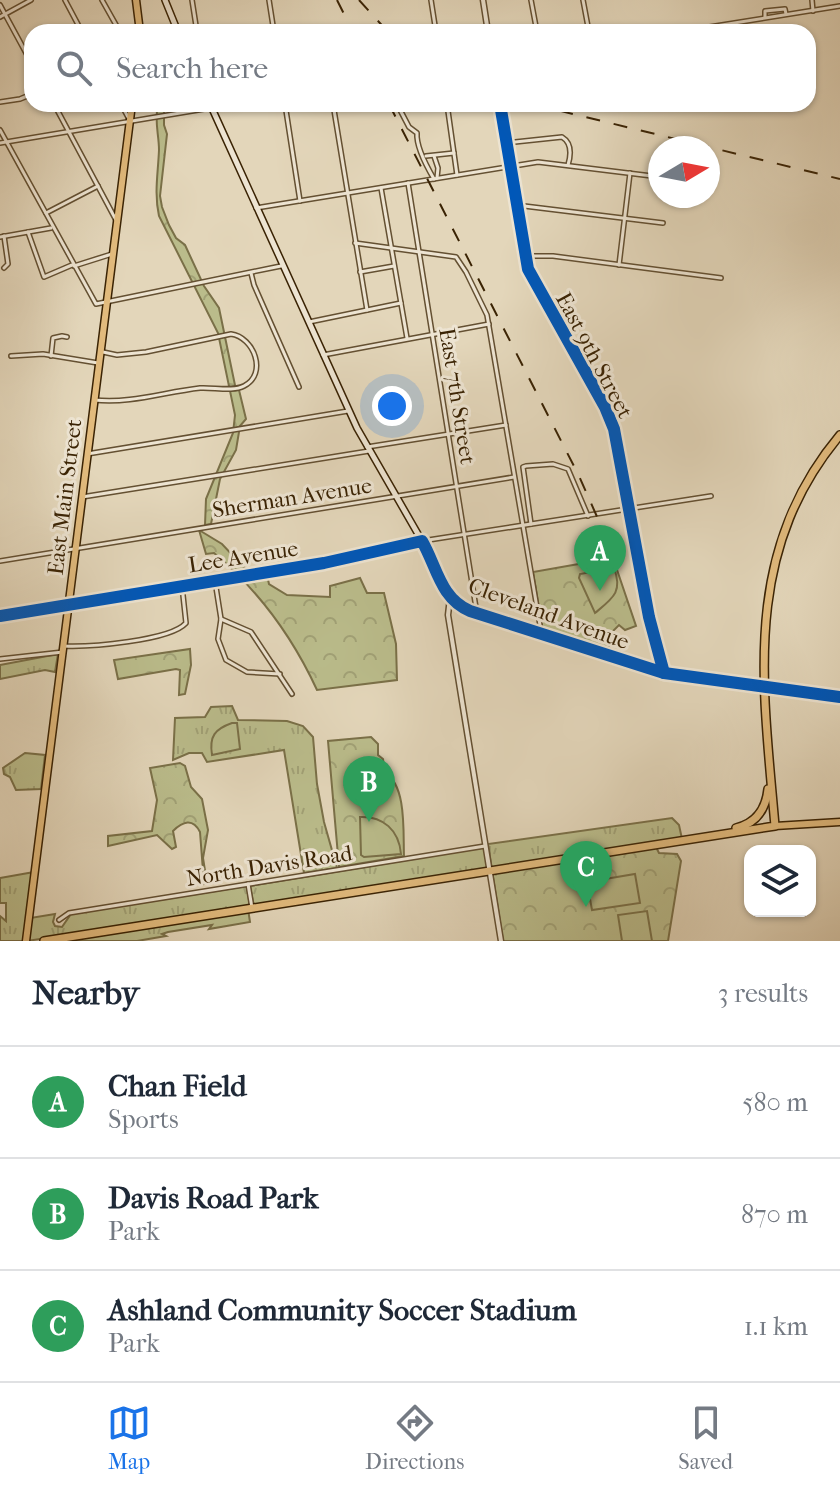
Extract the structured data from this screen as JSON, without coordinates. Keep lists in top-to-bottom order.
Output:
{
  "streets": {
    "main road": ["East Main Street", "Cleveland Avenue"],
    "street": [
      "East 9th Street",
      "East 7th Street",
      "Sherman Avenue",
      "Lee Avenue",
      "North Davis Road"
    ]
  },
  "crossings": [
    ["East 9th Street", "Lee Avenue"],
    ["East 9th Street", "Cleveland Avenue"],
    ["East 7th Street", "Sherman Avenue"],
    ["East 7th Street", "Lee Avenue"],
    ["East 7th Street", "Cleveland Avenue"],
    ["East Main Street", "Sherman Avenue"],
    ["East Main Street", "Lee Avenue"],
    ["Sherman Avenue", "Cleveland Avenue"],
    ["Lee Avenue", "Cleveland Avenue"]
  ],
  "north": "right",
  "page": {
    "search": "Search here",
    "pins": ["A", "B", "C"],
    "heading": ["Nearby", "3 results"],
    "list": [
      {
        "mark": "A",
        "name": "Chan Field",
        "note": "Sports",
        "value": "580 m"
      },
      {
        "mark": "B",
        "name": "Davis Road Park",
        "note": "Park",
        "value": "870 m"
      },
      {
        "mark": "C",
        "name": "Ashland Community Soccer Stadium",
        "note": "Park",
        "value": "1.1 km"
      }
    ],
    "nav": ["Map", "Directions", "Saved"]
  }
}
